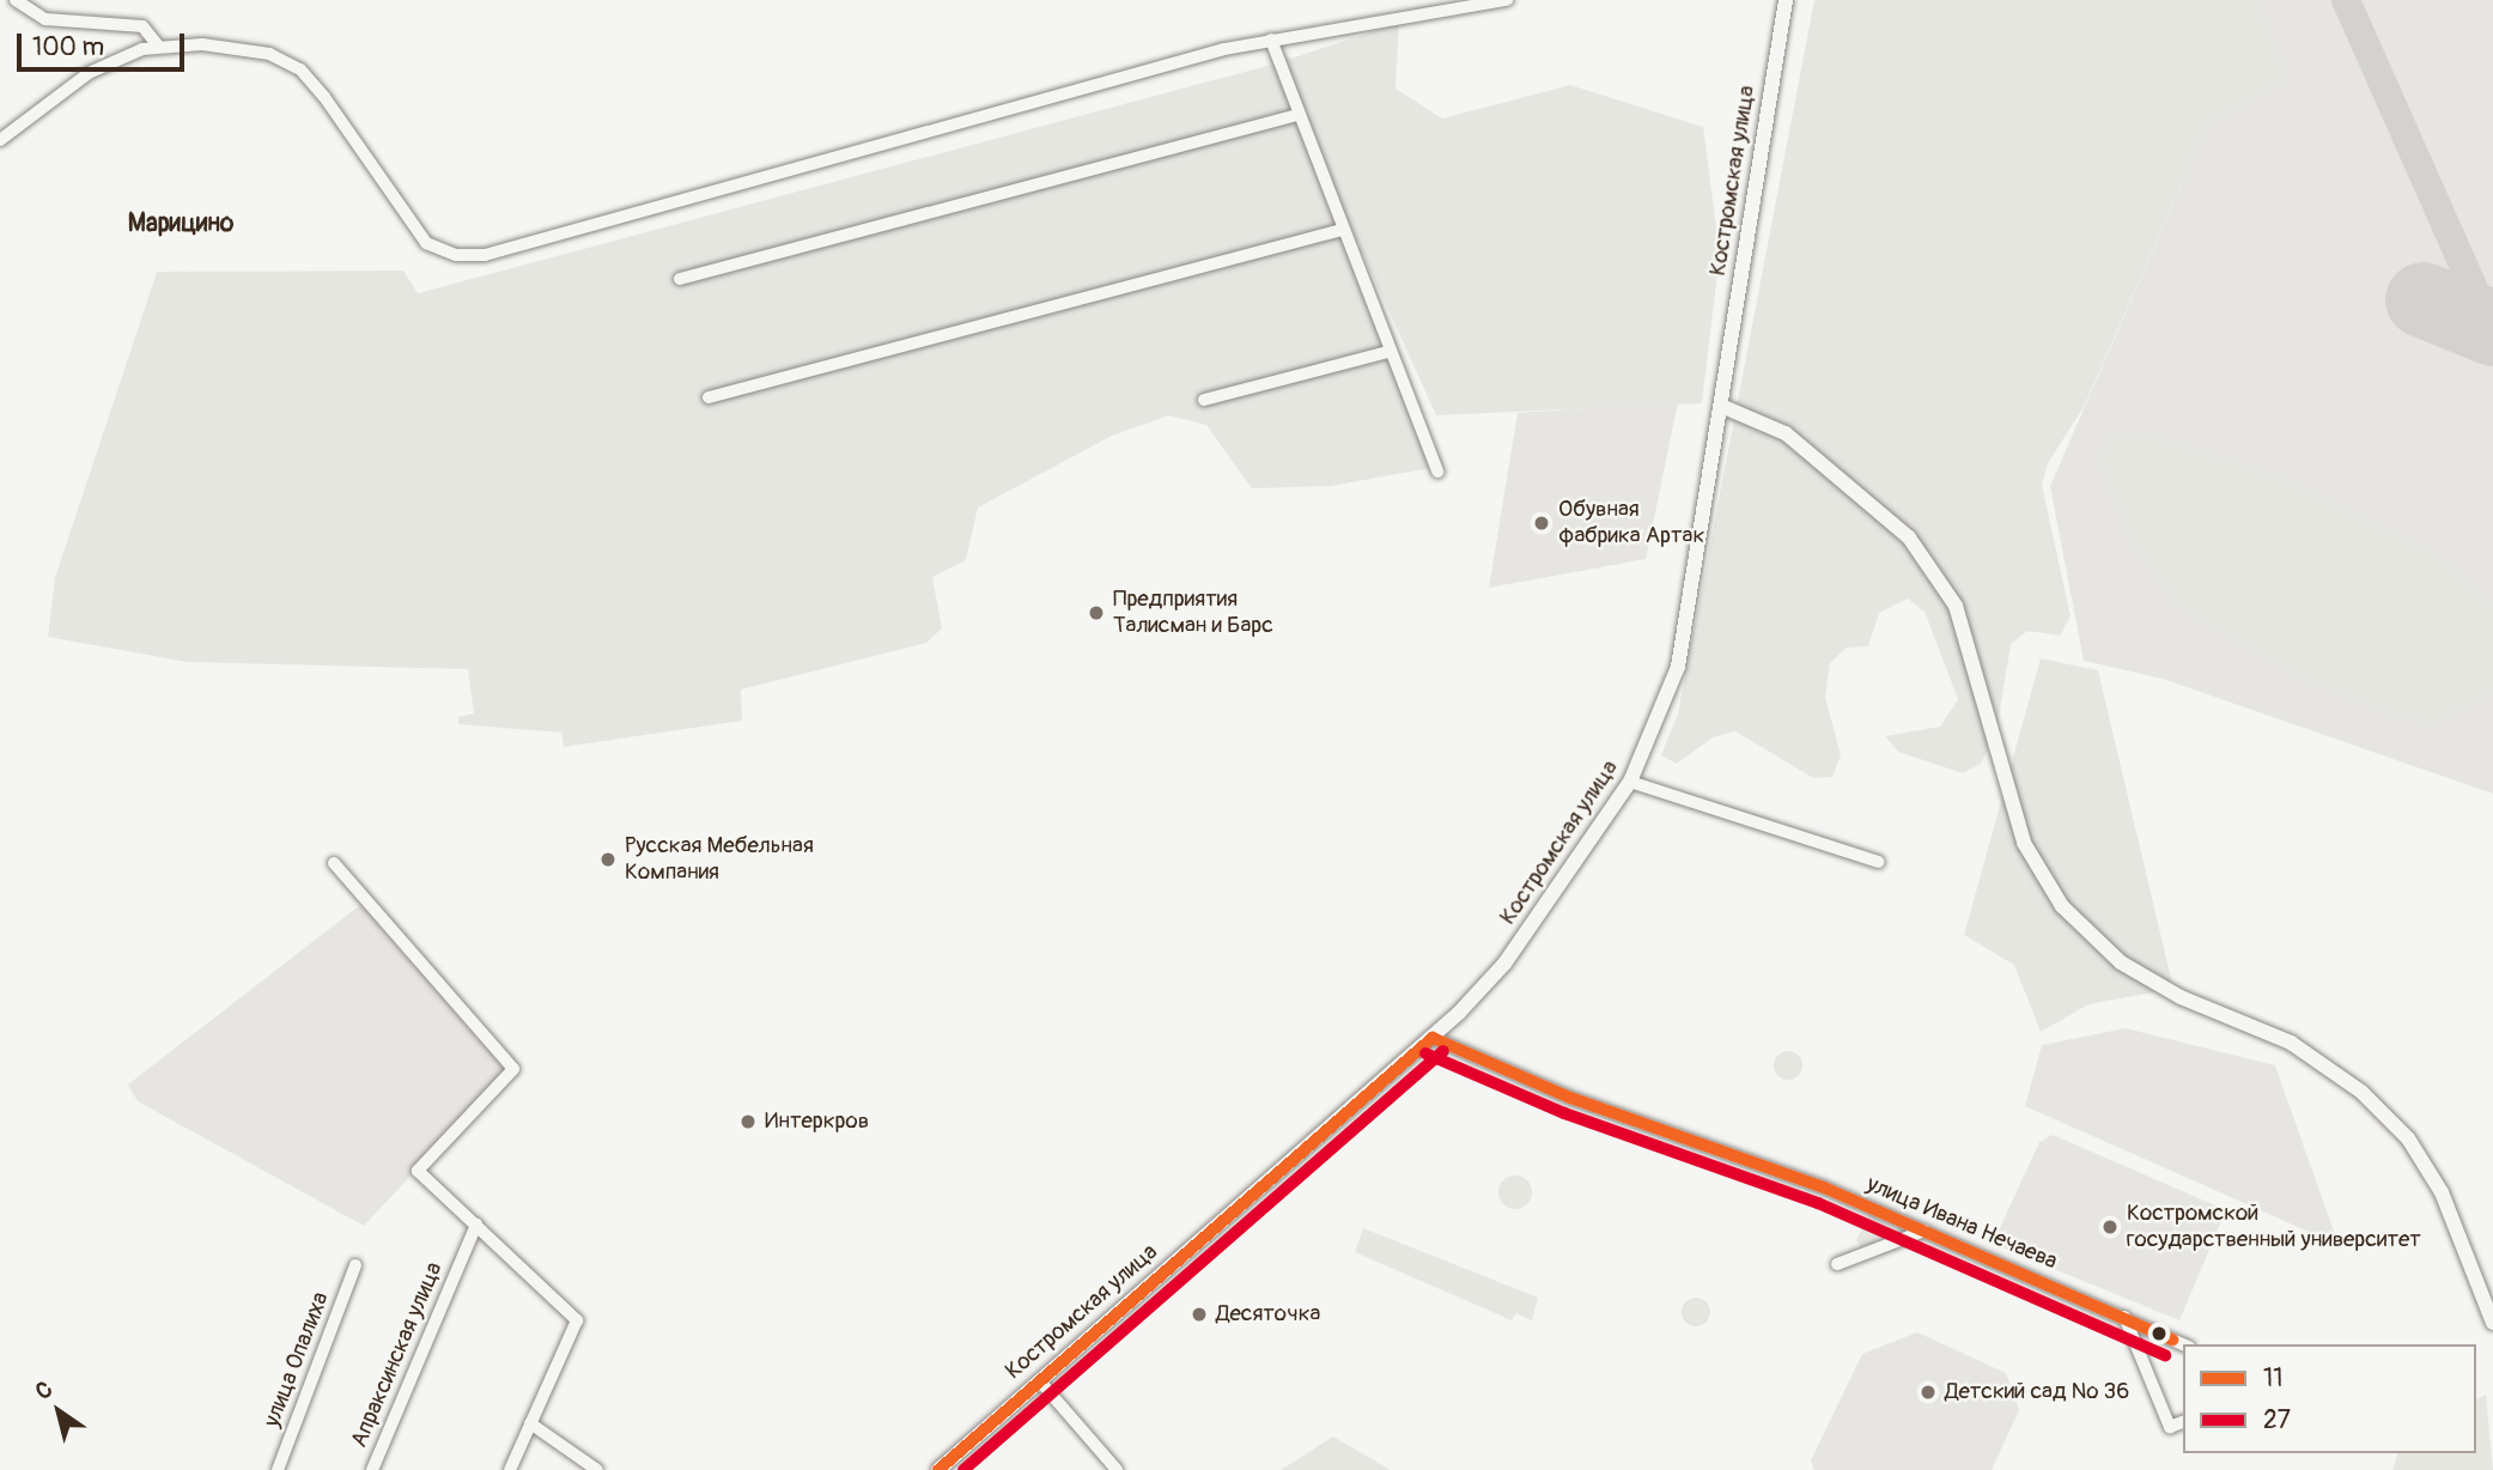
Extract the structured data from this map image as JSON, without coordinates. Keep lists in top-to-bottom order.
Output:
{
  "streets": {
    "main road": ["Костромская улица"],
    "street": ["улица Ивана Нечаева", "Апраксинская улица", "улица Опалиха"]
  },
  "crossings": [
    ["Костромская улица", "улица Ивана Нечаева"]
  ],
  "districts": ["Марицино"],
  "places": [
    "Обувная фабрика Артак",
    "Предприятия Талисман и Барс",
    "Русская Мебельная Компания",
    "Интеркров",
    "Костромской государственный университет",
    "Десяточка",
    "Детский сад № 36"
  ],
  "lines": ["transit line 11", "transit line 27"],
  "legend": ["11", "27"],
  "scale_bar": "100 m",
  "north": "top left"
}
